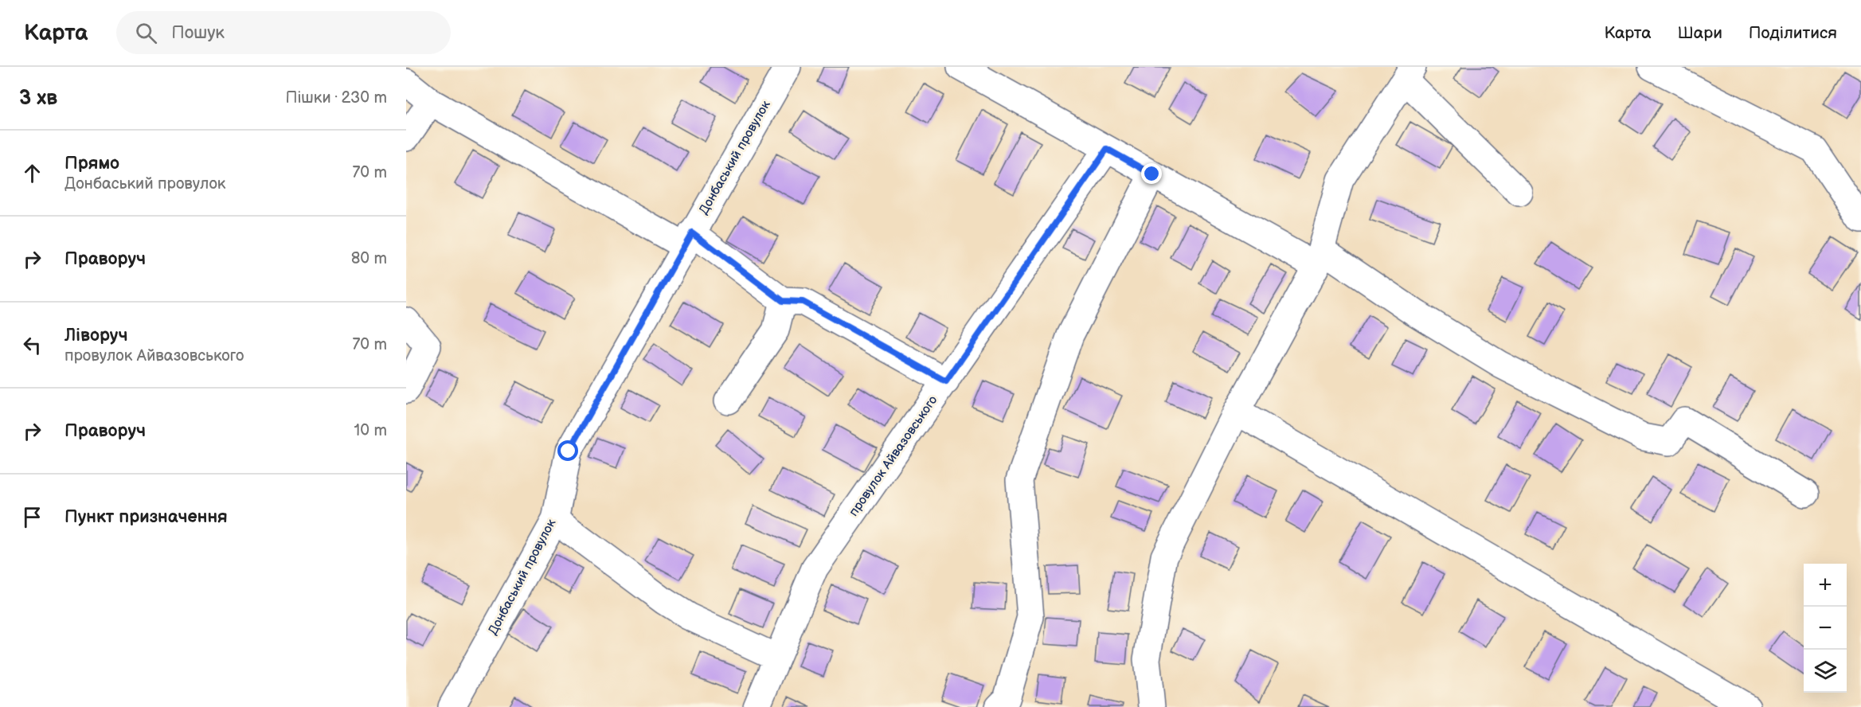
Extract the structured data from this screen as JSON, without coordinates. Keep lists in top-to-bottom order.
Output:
{
  "streets": {
    "street": ["Донбаський провулок", "провулок Айвазовського"]
  },
  "page": {
    "header": "Карта",
    "search": "Пошук",
    "nav": ["Карта", "Шари", "Поділитися"],
    "heading": ["3 хв", "Пішки · 230 m"],
    "list": [
      ["Прямо", "Донбаський провулок", "70 m"],
      ["Праворуч", "80 m"],
      ["Ліворуч", "провулок Айвазовського", "70 m"],
      ["Праворуч", "10 m"],
      "Пункт призначення"
    ],
    "map_buttons": ["+", "−"]
  }
}
